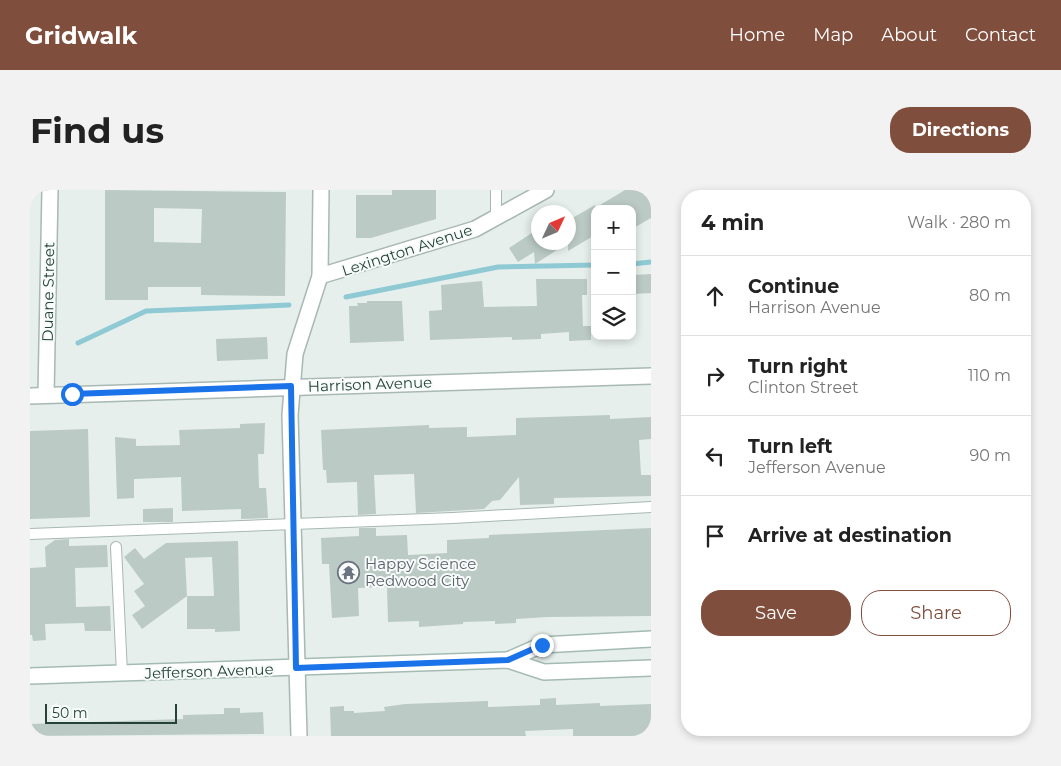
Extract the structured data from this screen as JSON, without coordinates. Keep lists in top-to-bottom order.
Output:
{
  "streets": {
    "street": [
      "Lexington Avenue",
      "Duane Street",
      "Harrison Avenue",
      "Jefferson Avenue"
    ]
  },
  "crossings": [
    ["Duane Street", "Harrison Avenue"]
  ],
  "places": {
    "temple": ["Happy Science Redwood City"]
  },
  "scale_bar": "50 m",
  "north": "top right",
  "page": {
    "header": "Gridwalk",
    "nav": [
      "Home",
      "Map",
      "About",
      "Contact"
    ],
    "buttons": [
      "Directions",
      ["Save", "Share"]
    ],
    "title": "Find us",
    "heading": ["4 min", "Walk · 280 m"],
    "map_buttons": ["+", "−"],
    "list": [
      ["Continue", "Harrison Avenue", "80 m"],
      ["Turn right", "Clinton Street", "110 m"],
      ["Turn left", "Jefferson Avenue", "90 m"],
      "Arrive at destination"
    ],
    "scale": "50 m"
  }
}
